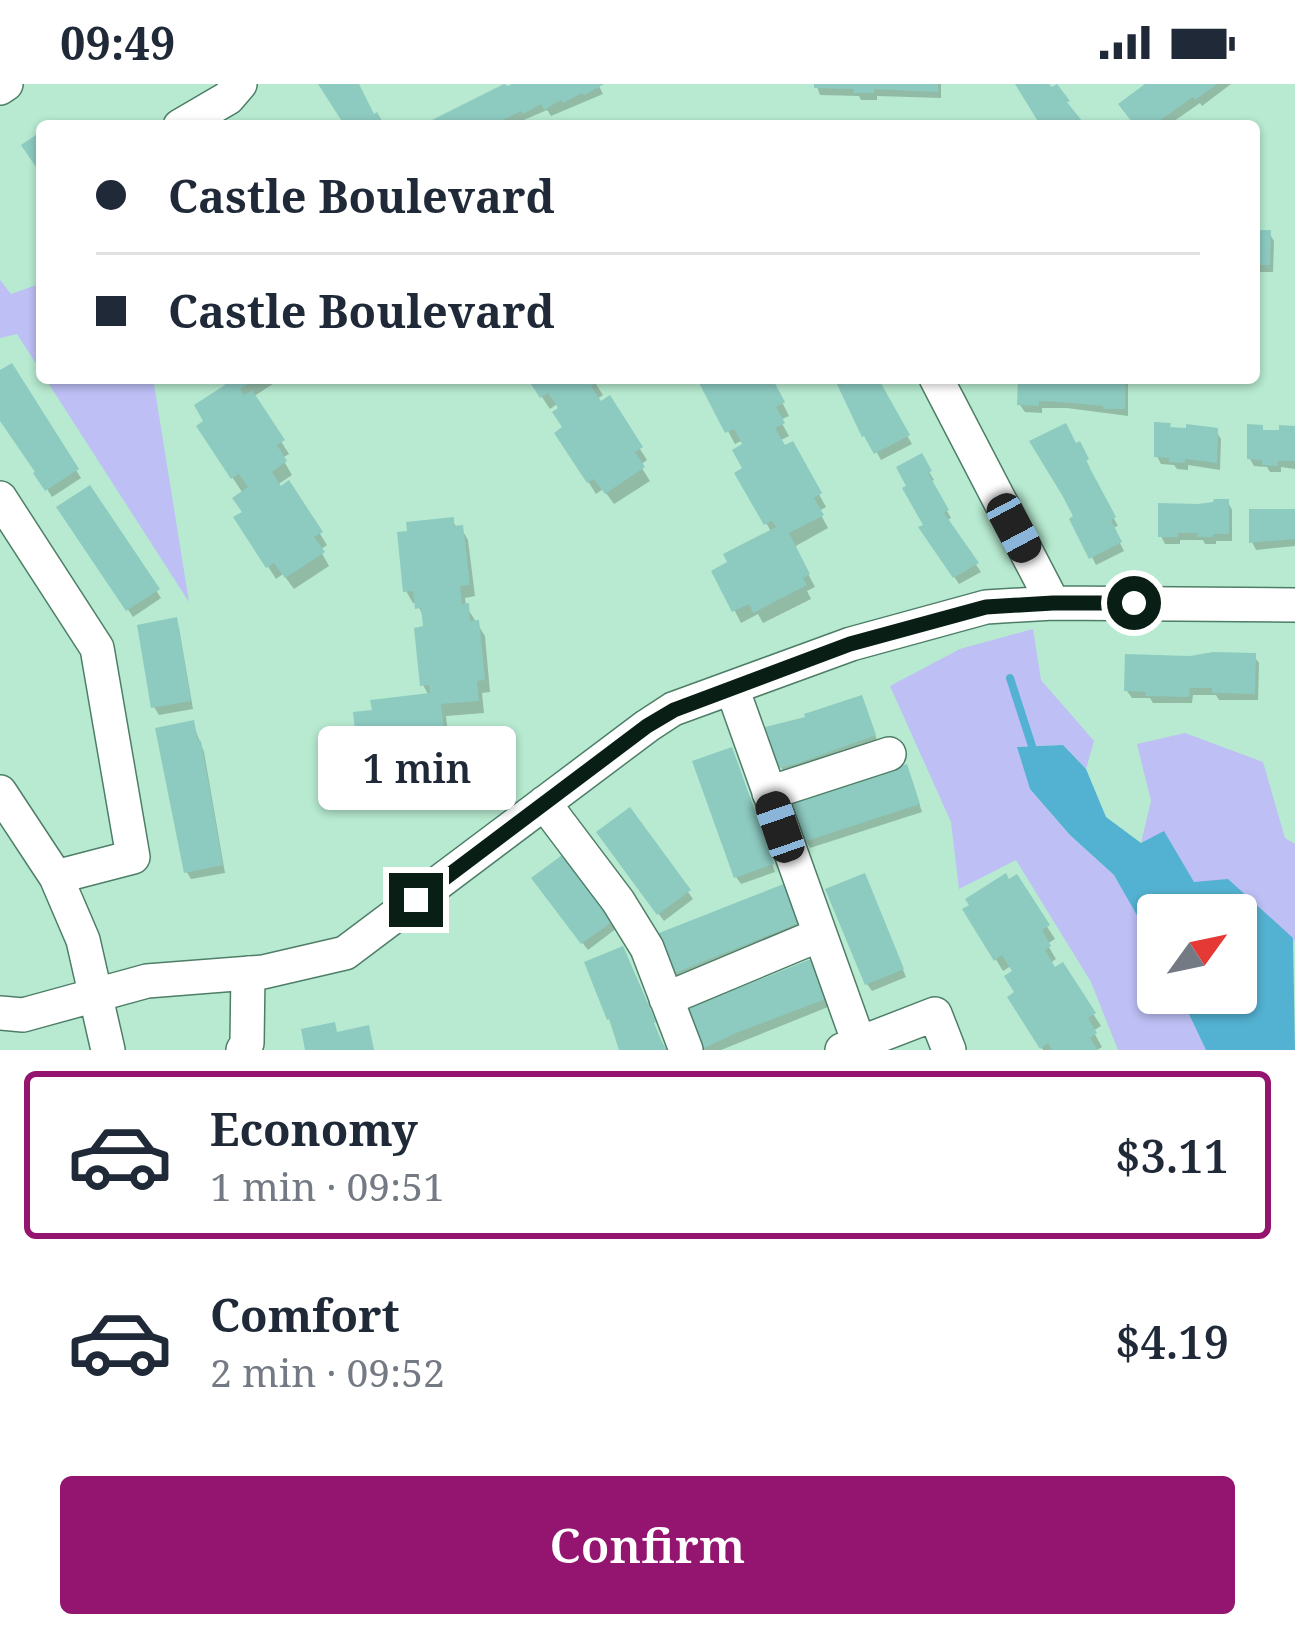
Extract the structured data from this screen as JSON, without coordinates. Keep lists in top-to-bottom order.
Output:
{
  "north": "top right",
  "page": {
    "status": "09:49",
    "banner": ["Castle Boulevard", "Castle Boulevard"],
    "bubble": "1 min",
    "list": [
      {
        "name": "Economy",
        "note": "1 min · 09:51",
        "value": "$3.11"
      },
      {
        "name": "Comfort",
        "note": "2 min · 09:52",
        "value": "$4.19"
      }
    ],
    "buttons": "Confirm"
  }
}
